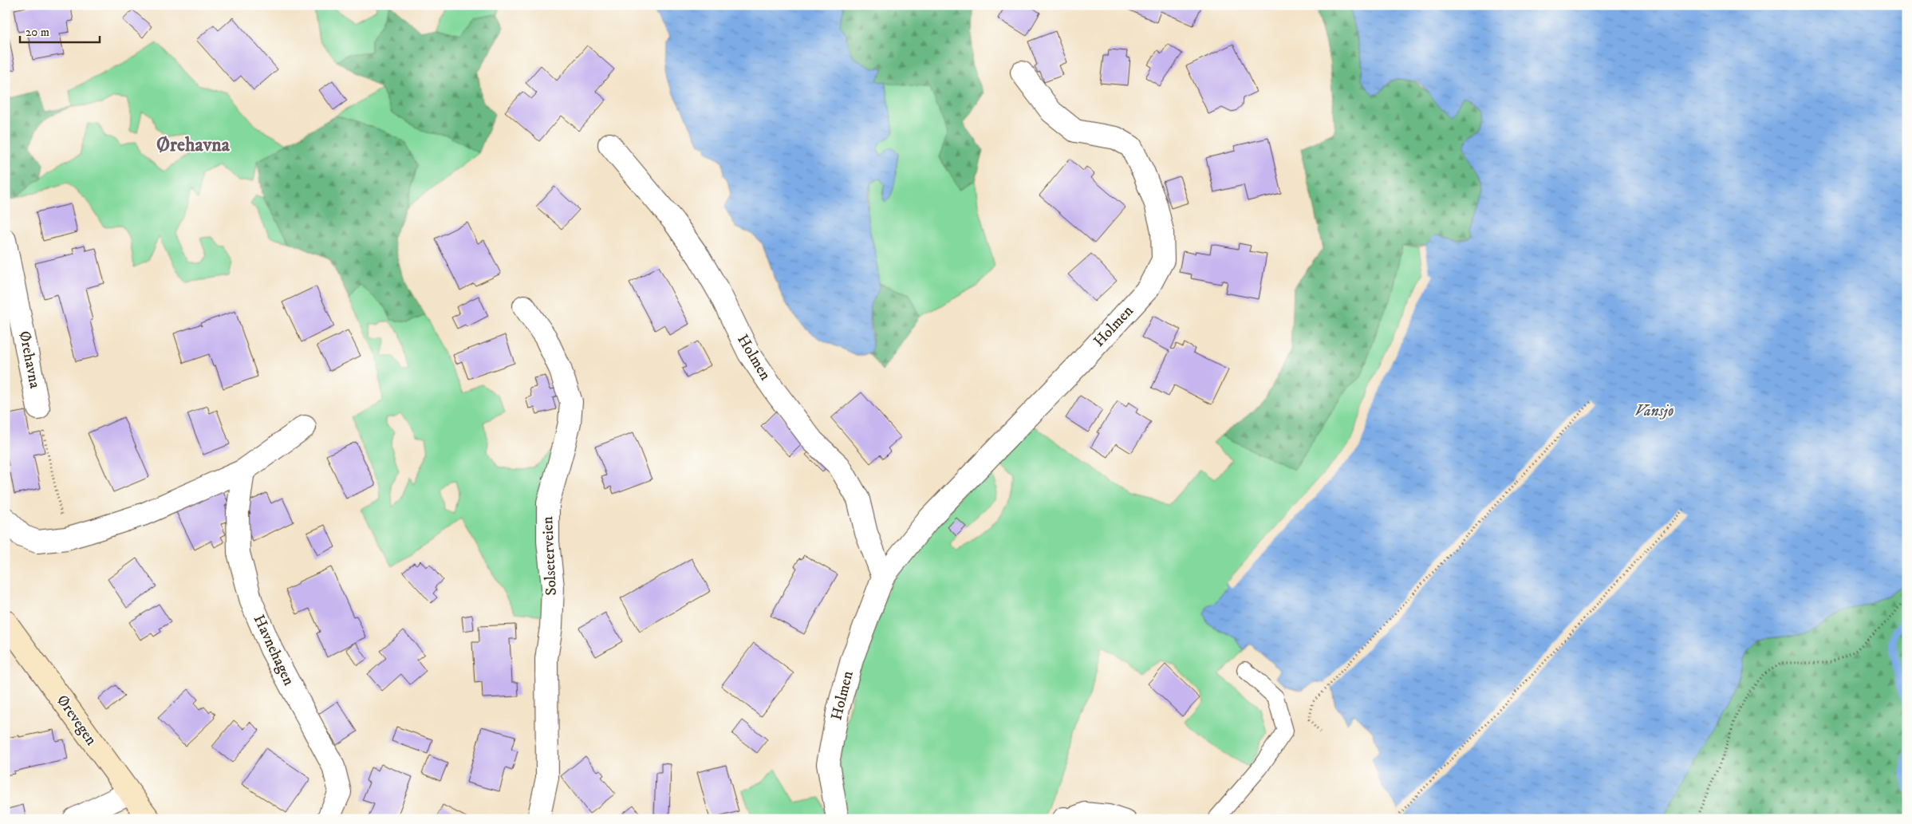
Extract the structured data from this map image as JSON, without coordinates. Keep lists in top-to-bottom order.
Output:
{
  "streets": {
    "street": [
      "Holmen",
      "Ørehavna",
      "Solseterveien",
      "Havnehagen",
      "Ørevegen"
    ]
  },
  "districts": ["Ørehavna"],
  "water": ["Vansjø"],
  "scale_bar": "20 m"
}
